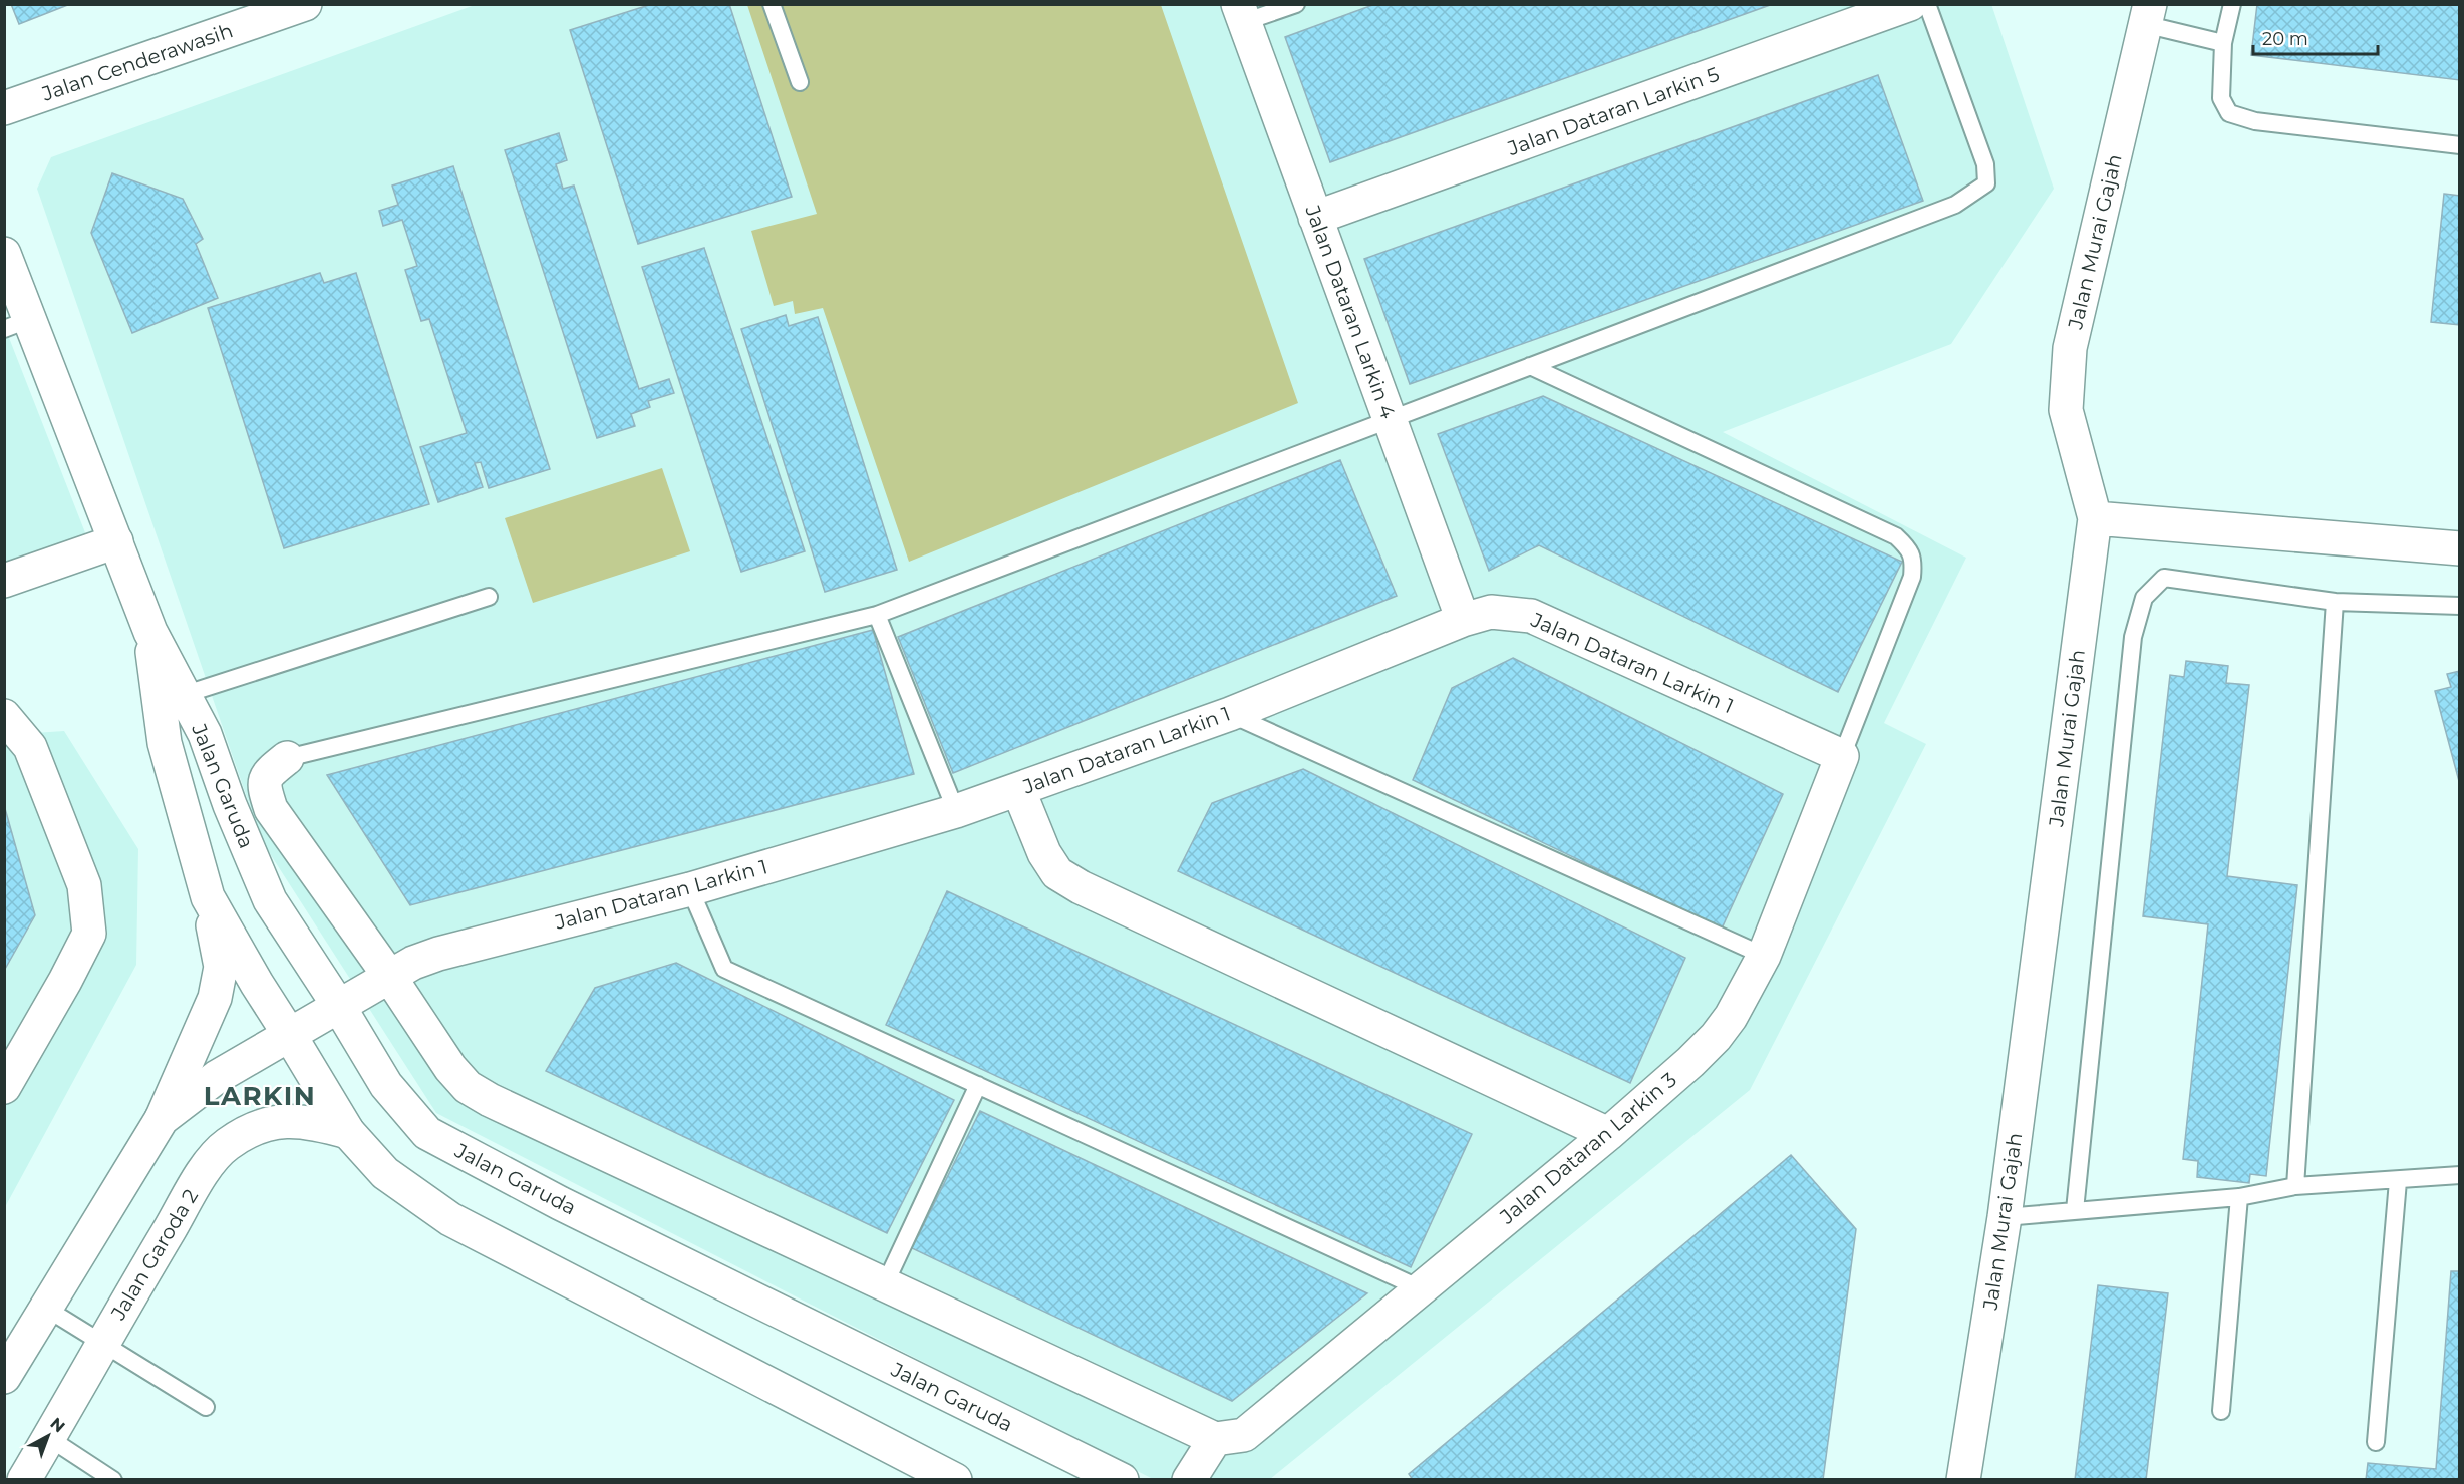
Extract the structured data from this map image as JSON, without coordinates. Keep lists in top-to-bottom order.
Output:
{
  "streets": {
    "street": [
      "Jalan Cenderawasih",
      "Jalan Dataran Larkin 5",
      "Jalan Murai Gajah",
      "Jalan Dataran Larkin 4",
      "Jalan Dataran Larkin 1",
      "Jalan Garuda",
      "Jalan Dataran Larkin 3",
      "Jalan Garoda 2"
    ]
  },
  "crossings": [
    ["Jalan Dataran Larkin 5", "Jalan Dataran Larkin 4"],
    ["Jalan Dataran Larkin 4", "Jalan Dataran Larkin 1"],
    ["Jalan Dataran Larkin 1", "Jalan Garuda"],
    ["Jalan Dataran Larkin 1", "Jalan Dataran Larkin 3"],
    ["Jalan Garuda", "Jalan Garoda 2"]
  ],
  "districts": ["LARKIN"],
  "scale_bar": "20 m",
  "north": "top right"
}
